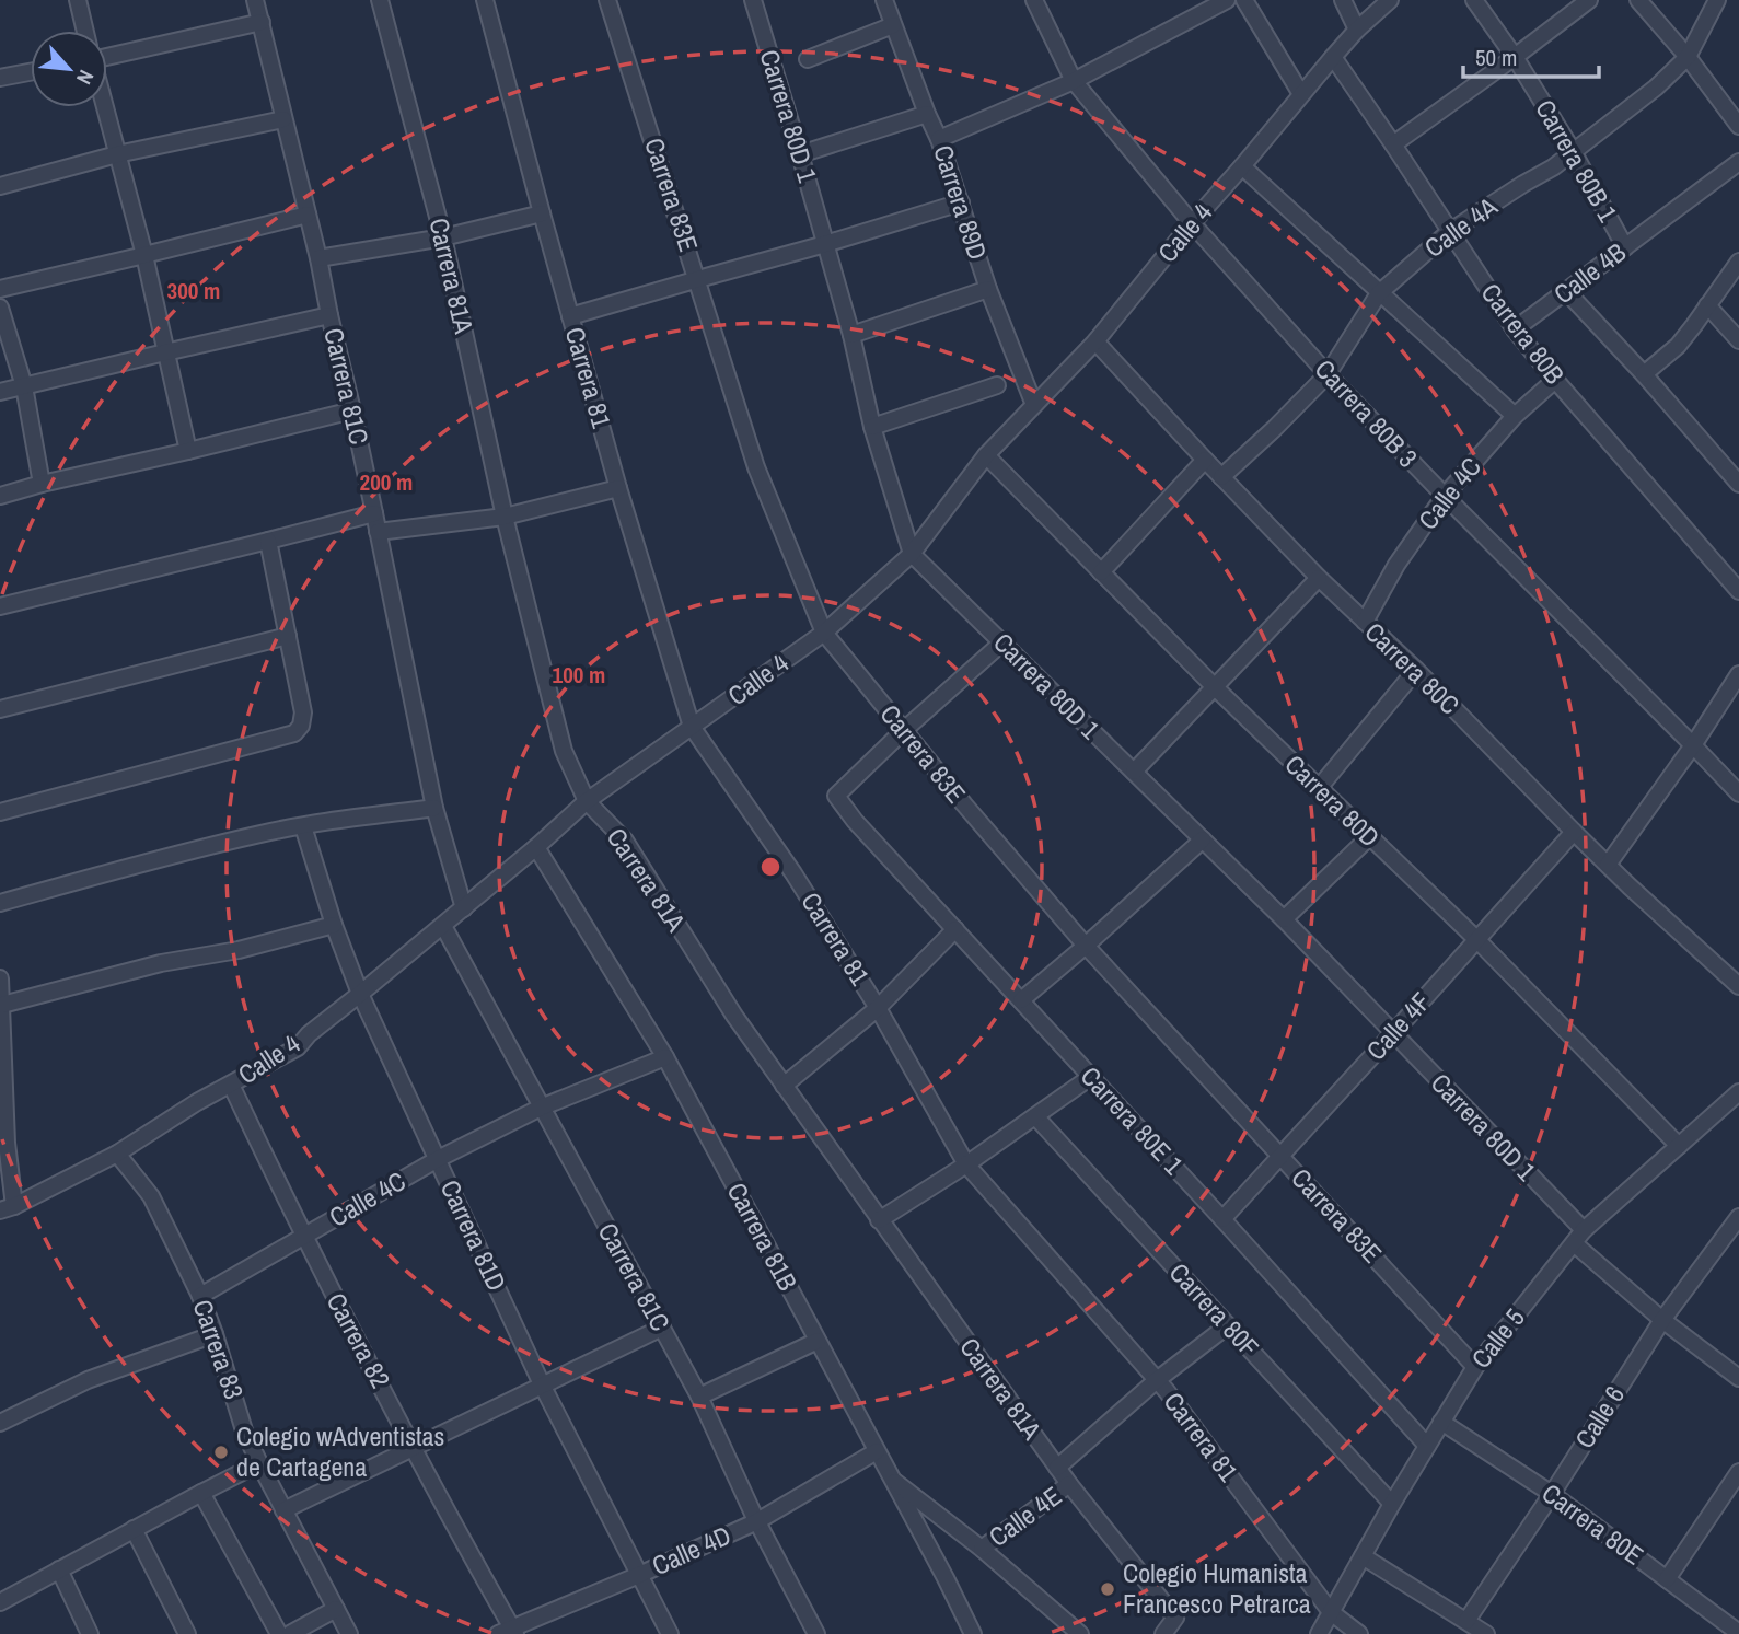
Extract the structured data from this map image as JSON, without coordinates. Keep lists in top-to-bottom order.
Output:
{
  "streets": {
    "street": [
      "Carrera 80D 1",
      "Carrera 80B 1",
      "Carrera 83E",
      "Carrera 89D",
      "Calle 4A",
      "Calle 4",
      "Calle 4B",
      "Carrera 81A",
      "Carrera 80B",
      "Carrera 81",
      "Carrera 81C",
      "Carrera 80B 3",
      "Calle 4C",
      "Carrera 80C",
      "Carrera 80D",
      "Calle 4F",
      "Carrera 80E 1",
      "Carrera 81D",
      "Carrera 81B",
      "Carrera 80F",
      "Calle 5",
      "Carrera 82",
      "Carrera 83",
      "Calle 6",
      "Calle 4E",
      "Carrera 80E",
      "Calle 4D"
    ]
  },
  "crossings": [
    ["Carrera 80D 1", "Calle 4"],
    ["Carrera 80D 1", "Calle 4F"],
    ["Carrera 80D 1", "Calle 5"],
    ["Carrera 80B 1", "Calle 4A"],
    ["Carrera 80B 1", "Calle 4B"],
    ["Carrera 83E", "Calle 4"],
    ["Carrera 83E", "Calle 4F"],
    ["Carrera 83E", "Carrera 80E 1"],
    ["Carrera 83E", "Calle 5"],
    ["Carrera 89D", "Calle 4"],
    ["Calle 4A", "Carrera 80B"],
    ["Calle 4A", "Carrera 80B 3"],
    ["Calle 4A", "Carrera 80C"],
    ["Calle 4", "Carrera 81A"],
    ["Calle 4", "Carrera 80B"],
    ["Calle 4", "Carrera 81"],
    ["Calle 4", "Carrera 81C"],
    ["Calle 4", "Carrera 80B 3"],
    ["Calle 4", "Carrera 80C"],
    ["Calle 4", "Carrera 80D"],
    ["Calle 4", "Carrera 81D"],
    ["Calle 4", "Carrera 81B"],
    ["Calle 4", "Carrera 82"],
    ["Calle 4", "Carrera 83"],
    ["Calle 4B", "Carrera 80B"],
    ["Carrera 81A", "Calle 4E"],
    ["Carrera 80B", "Calle 4C"],
    ["Carrera 81", "Calle 5"],
    ["Carrera 81", "Calle 4E"],
    ["Carrera 81C", "Calle 4C"],
    ["Carrera 81C", "Calle 4D"],
    ["Carrera 80B 3", "Calle 4C"],
    ["Calle 4C", "Carrera 80C"],
    ["Calle 4C", "Carrera 81D"],
    ["Calle 4C", "Carrera 81B"],
    ["Calle 4C", "Carrera 82"],
    ["Calle 4C", "Carrera 83"],
    ["Carrera 80C", "Calle 4F"],
    ["Carrera 80D", "Calle 4F"],
    ["Carrera 80D", "Calle 5"],
    ["Calle 4F", "Carrera 80E 1"],
    ["Carrera 80E 1", "Calle 5"],
    ["Carrera 81D", "Calle 4D"],
    ["Carrera 81B", "Calle 4D"],
    ["Carrera 80F", "Calle 5"],
    ["Carrera 80F", "Calle 4E"],
    ["Calle 5", "Carrera 80E"],
    ["Carrera 82", "Calle 4D"],
    ["Calle 6", "Carrera 80E"]
  ],
  "places": ["Colegio wAdventistas de Cartagena", "Colegio Humanista Francesco Petrarca"],
  "scale_bar": "50 m",
  "north": "bottom right",
  "rings": ["300 m", "200 m", "100 m"]
}
